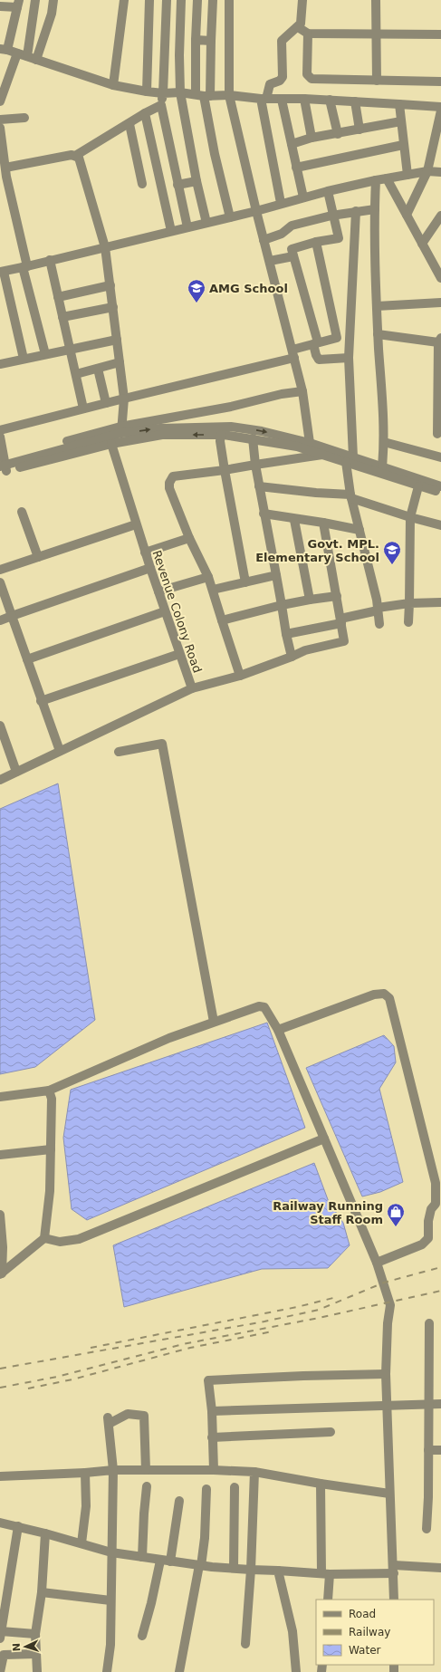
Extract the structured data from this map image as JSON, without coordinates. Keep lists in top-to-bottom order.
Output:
{
  "streets": {
    "street": ["Revenue Colony Road"]
  },
  "places": {
    "school or university": ["AMG School", "Govt. MPL. Elementary School"],
    "shop": ["Railway Running Staff Room"]
  },
  "legend": ["Road", "Railway", "Water"],
  "north": "left"
}
